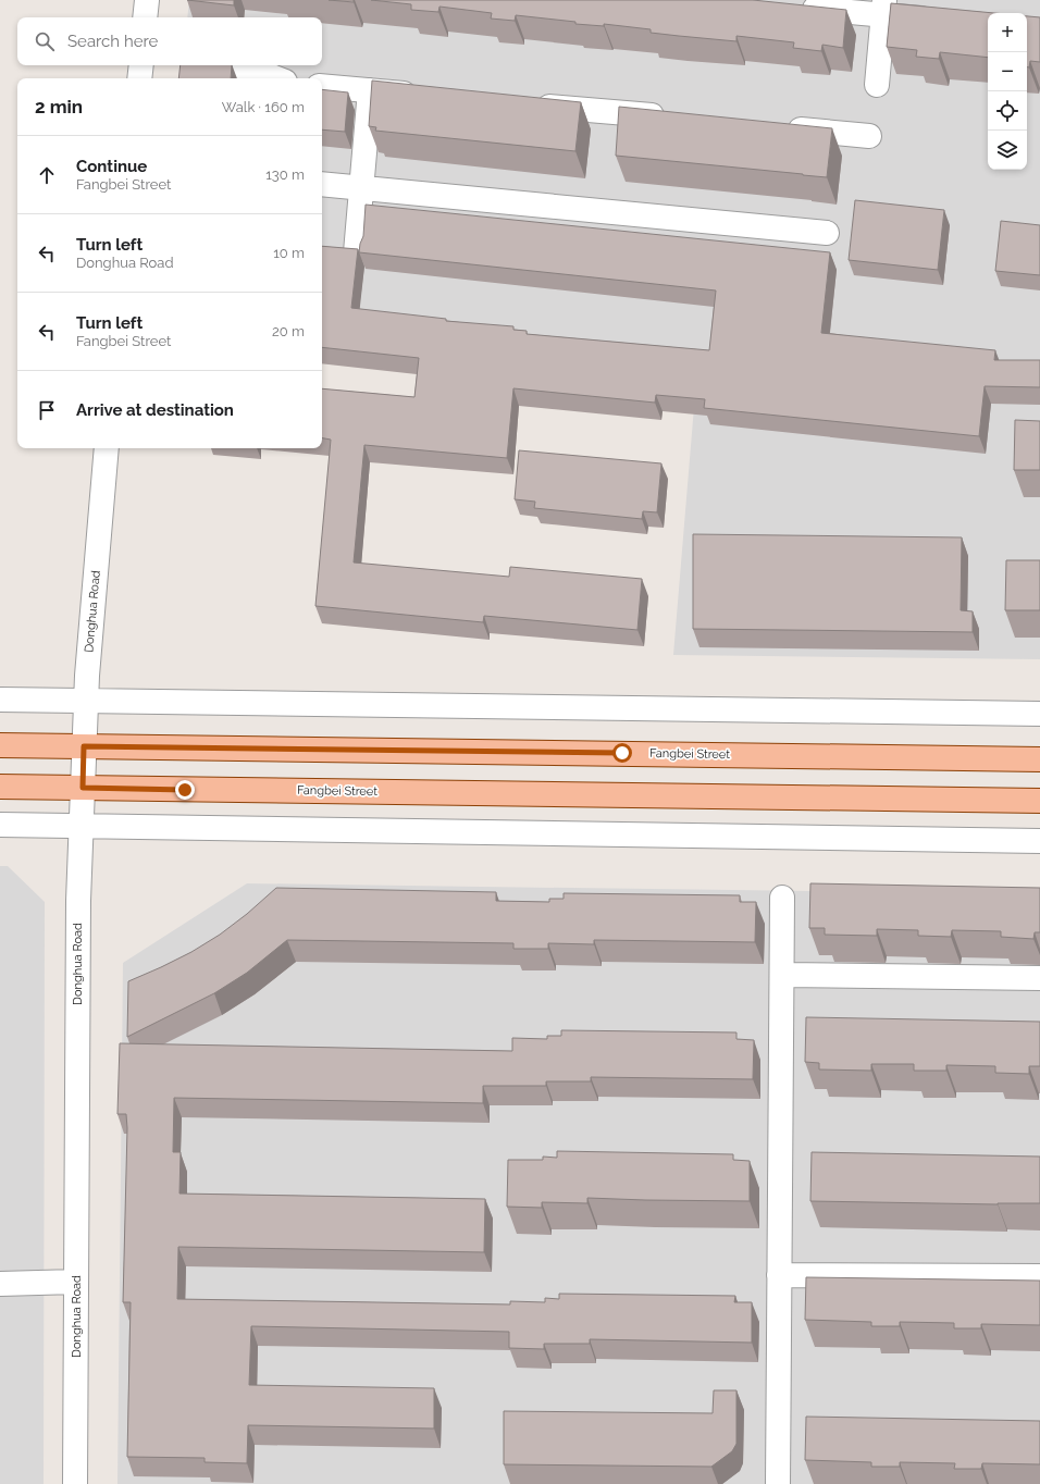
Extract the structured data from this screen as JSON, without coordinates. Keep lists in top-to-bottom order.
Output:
{
  "streets": {
    "main road": ["Fangbei Street"],
    "street": ["Donghua Road"]
  },
  "crossings": [
    ["Donghua Road", "Fangbei Street"]
  ],
  "page": {
    "map_buttons": ["+", "−"],
    "search": "Search here",
    "heading": ["2 min", "Walk · 160 m"],
    "list": [
      ["Continue", "Fangbei Street", "130 m"],
      ["Turn left", "Donghua Road", "10 m"],
      ["Turn left", "Fangbei Street", "20 m"],
      "Arrive at destination"
    ]
  }
}
